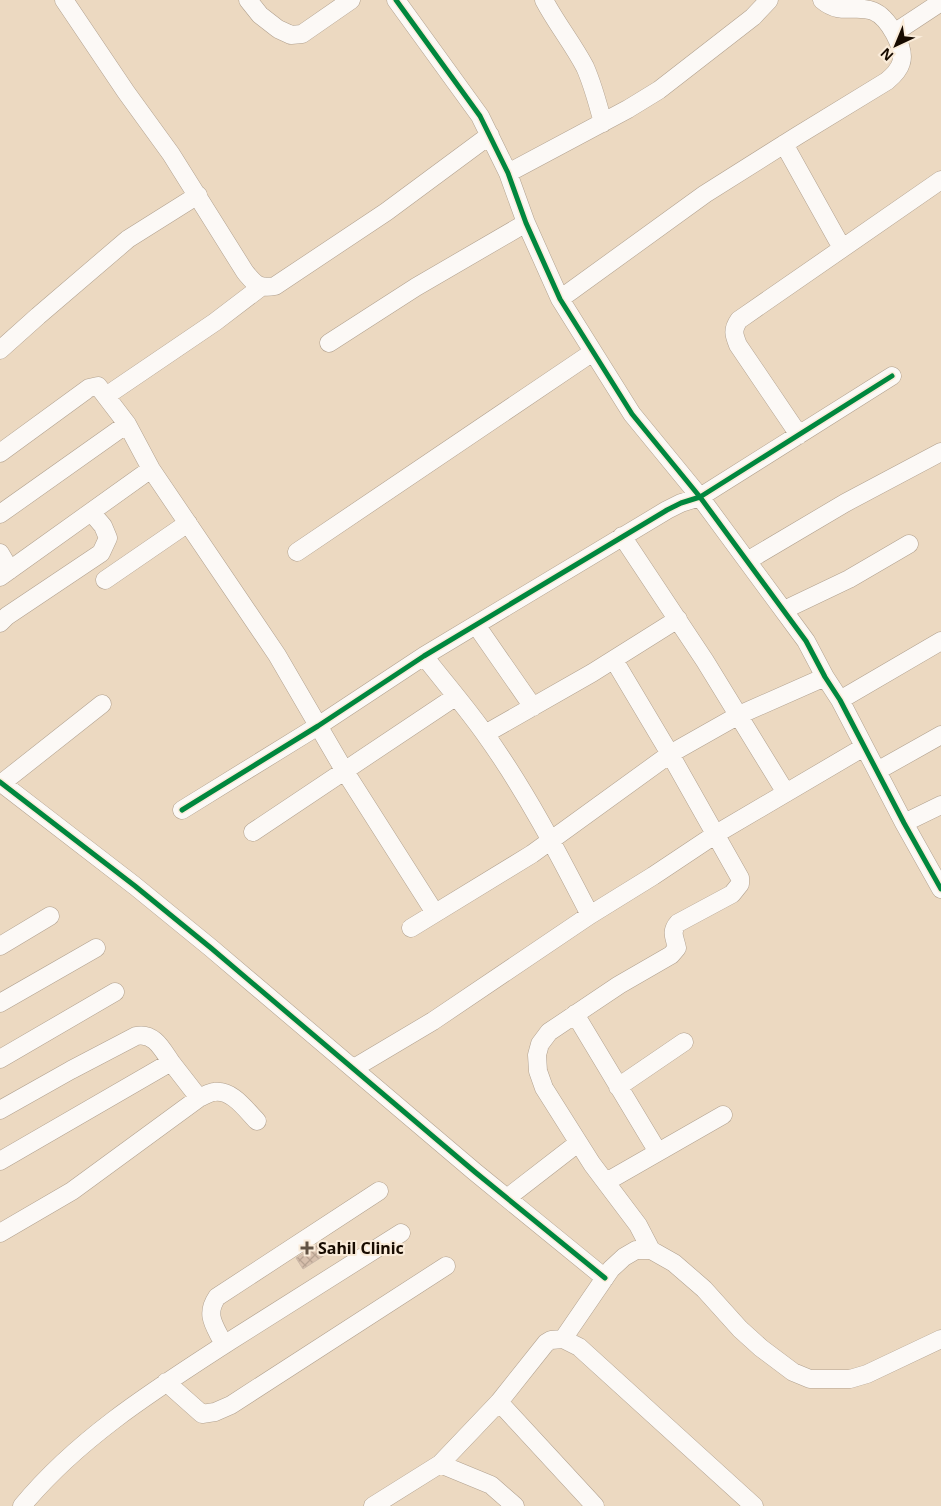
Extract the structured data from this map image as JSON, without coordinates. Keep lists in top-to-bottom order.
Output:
{
  "places": {
    "health": ["Sahil Clinic"]
  },
  "north": "bottom left"
}
